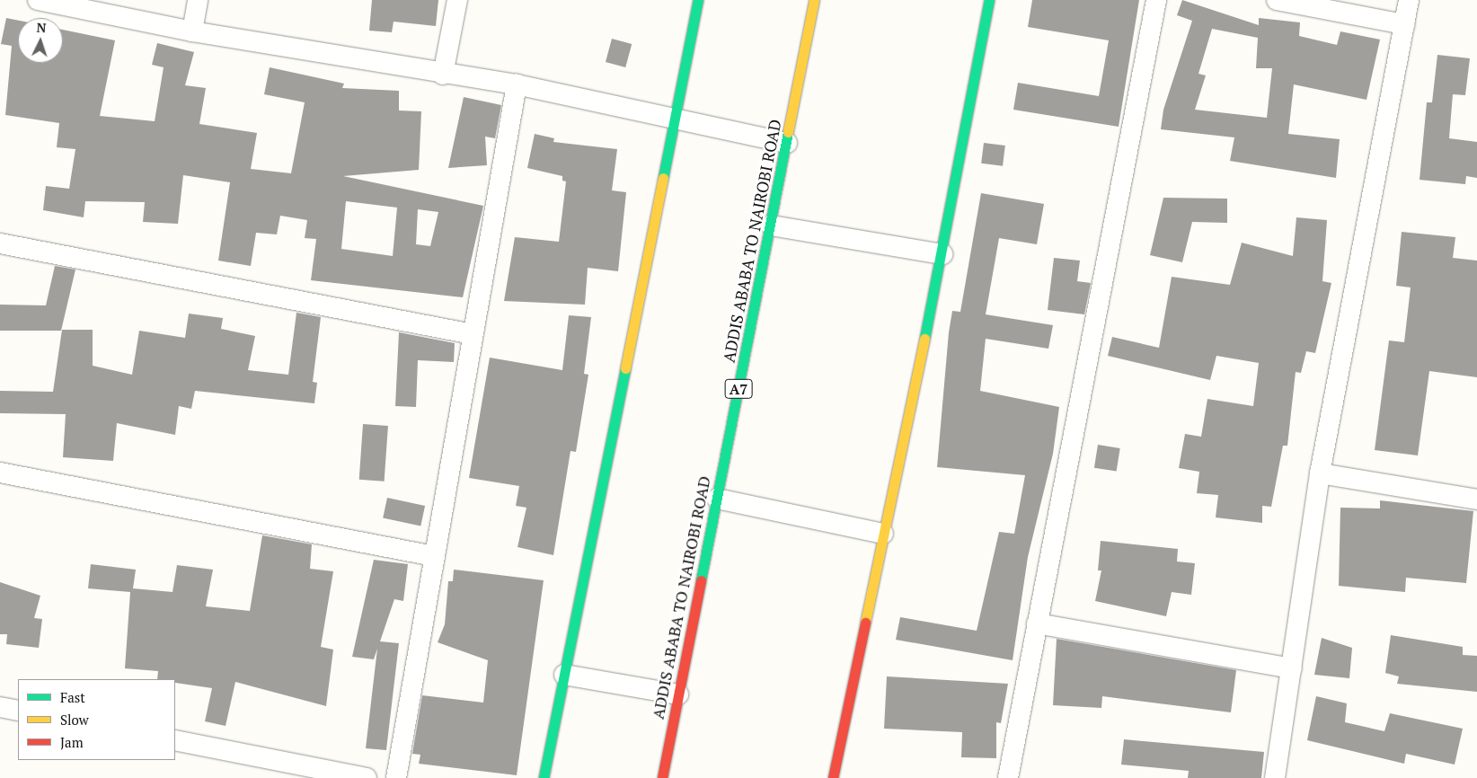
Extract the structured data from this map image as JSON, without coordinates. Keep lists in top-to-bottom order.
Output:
{
  "streets": {
    "main road": ["ADDIS ABABA TO NAIROBI ROAD", "A7"]
  },
  "legend": ["Fast", "Slow", "Jam"],
  "north": "top"
}
